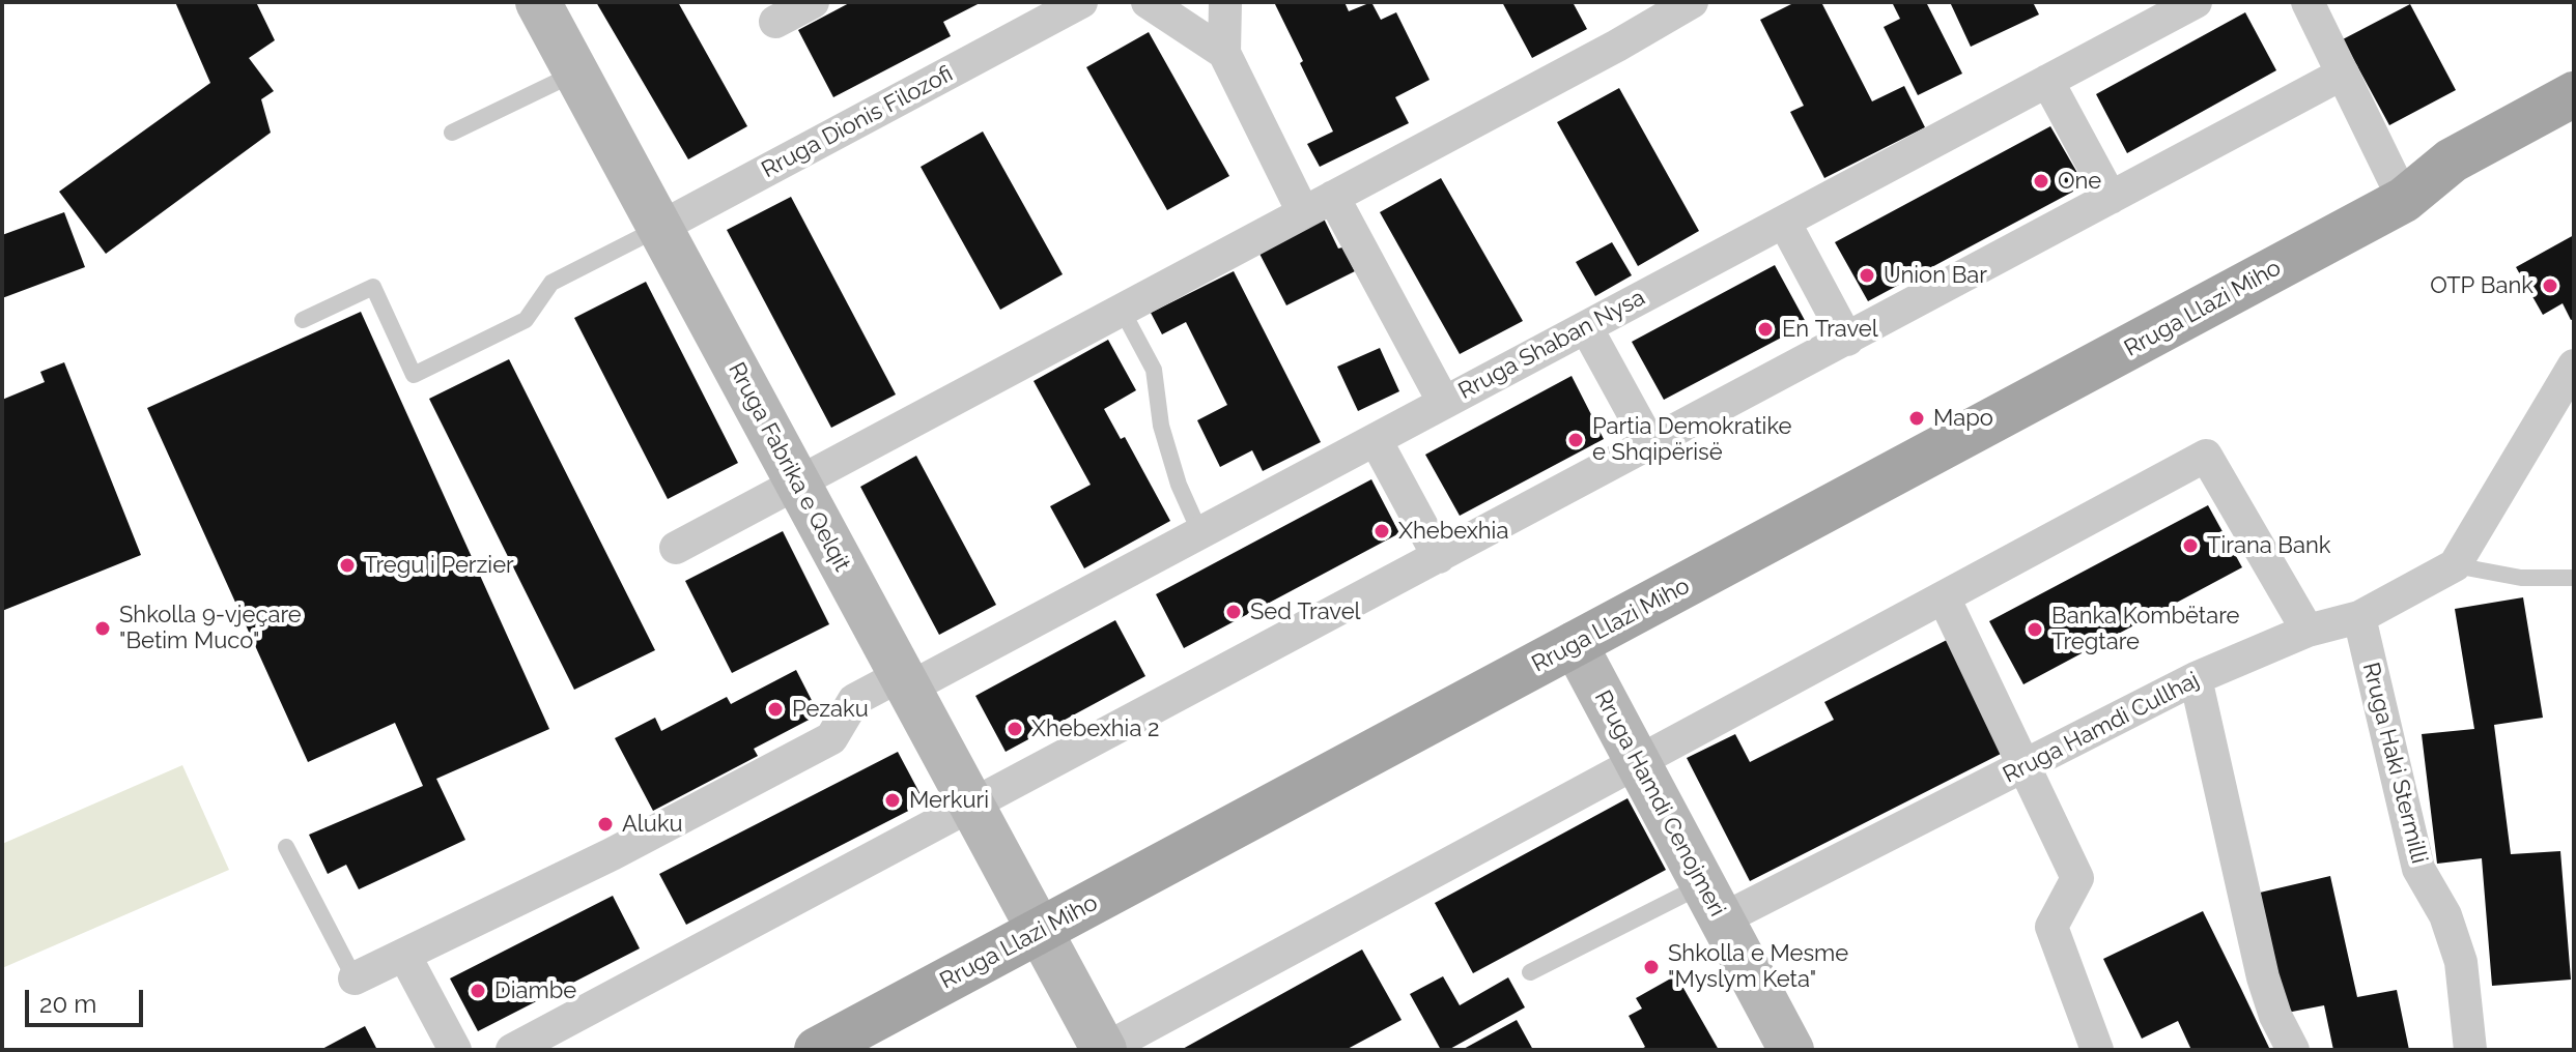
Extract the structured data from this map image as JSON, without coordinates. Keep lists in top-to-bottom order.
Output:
{
  "streets": {
    "main road": ["Rruga Llazi Miho"],
    "street": [
      "Rruga Dionis Filozofi",
      "Rruga Shaban Nysa",
      "Rruga Fabrika e Qelqit",
      "Rruga Hamdi Cullhaj",
      "Rruga Haki Stermilli",
      "Rruga Hamdi Cenojmeri"
    ]
  },
  "crossings": [
    ["Rruga Dionis Filozofi", "Rruga Fabrika e Qelqit"],
    ["Rruga Llazi Miho", "Rruga Fabrika e Qelqit"],
    ["Rruga Llazi Miho", "Rruga Hamdi Cenojmeri"],
    ["Rruga Shaban Nysa", "Rruga Fabrika e Qelqit"],
    ["Rruga Hamdi Cullhaj", "Rruga Haki Stermilli"],
    ["Rruga Hamdi Cullhaj", "Rruga Hamdi Cenojmeri"]
  ],
  "places": [
    "One",
    "Union Bar",
    "OTP Bank",
    "En Travel",
    "Mapo",
    "Partia Demokratike e Shqipërisë",
    "Xhebexhia",
    "Tirana Bank",
    "Tregu i Perzier",
    "Sed Travel",
    "Shkolla 9-vjeçare \"Betim Muco\"",
    "Banka Kombëtare Tregtare",
    "Pezaku",
    "Xhebexhia 2",
    "Merkuri",
    "Aluku",
    "Shkolla e Mesme \"Myslym Keta\"",
    "Diambe"
  ],
  "scale_bar": "20 m"
}
